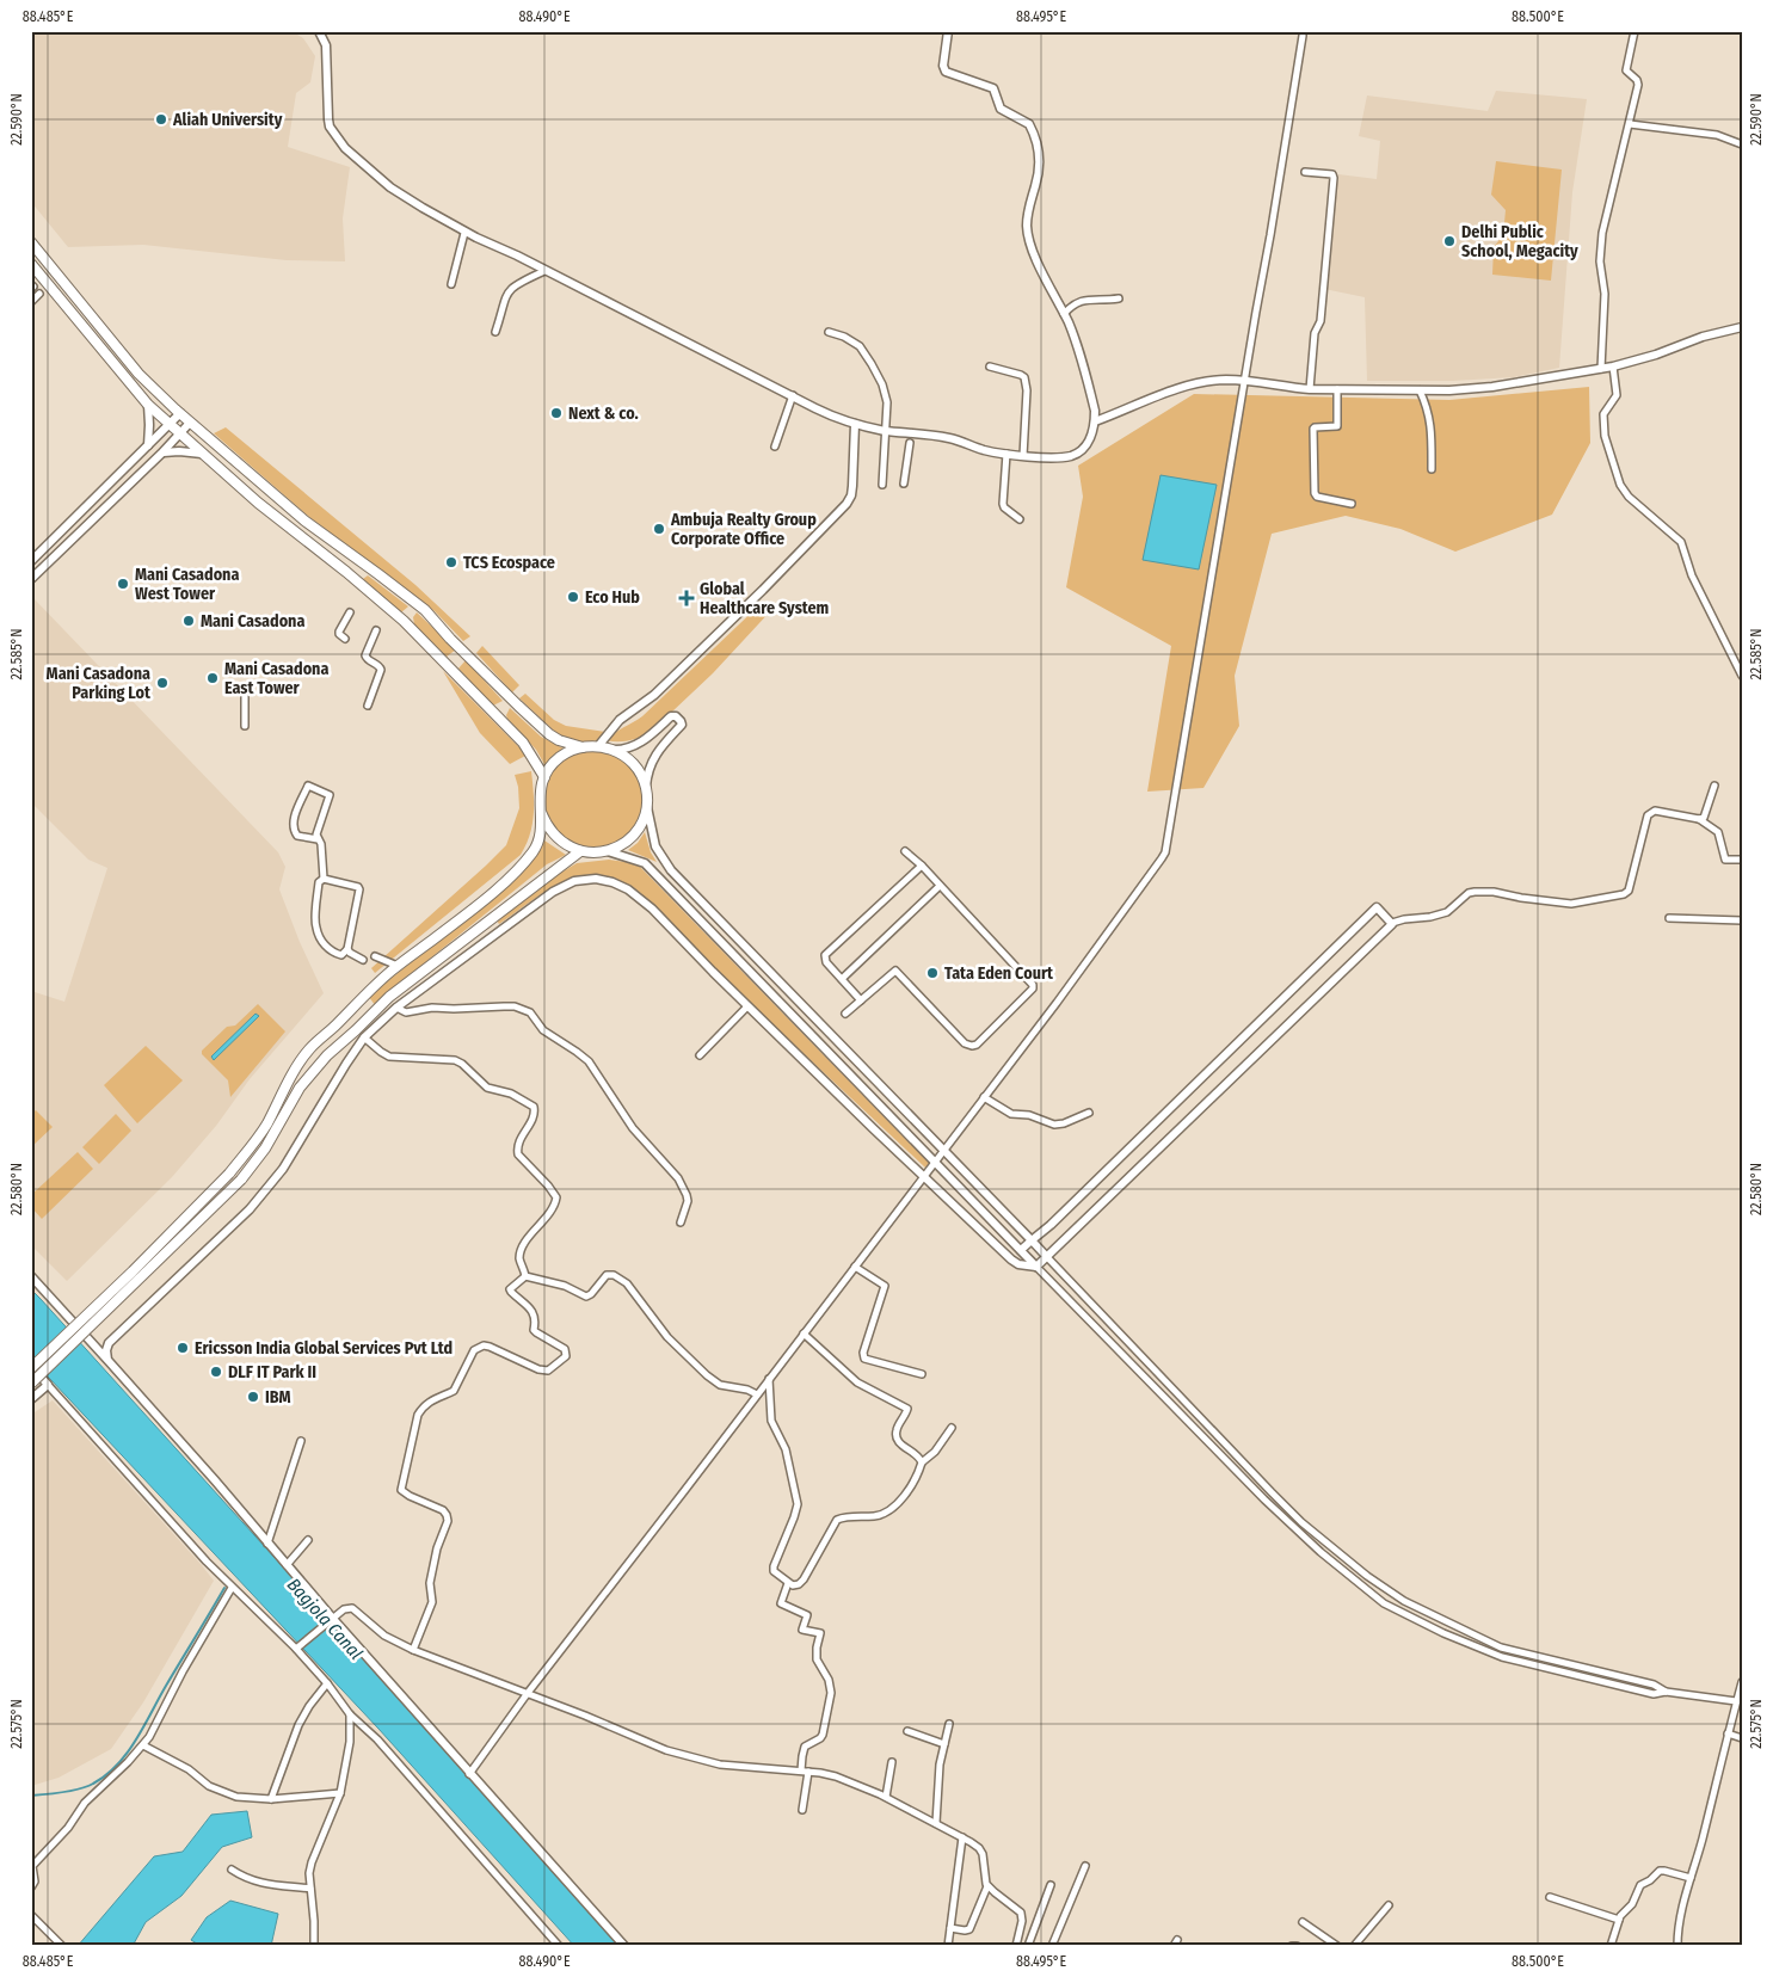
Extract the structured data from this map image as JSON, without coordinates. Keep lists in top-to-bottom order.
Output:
{
  "water": ["Bagjola Canal"],
  "places": {
    "other": [
      "Aliah University",
      "Delhi Public School, Megacity",
      "Next & co.",
      "Ambuja Realty Group Corporate Office",
      "TCS Ecospace",
      "Mani Casadona West Tower",
      "Eco Hub",
      "Mani Casadona",
      "Mani Casadona East Tower",
      "Mani Casadona Parking Lot",
      "Tata Eden Court",
      "Ericsson India Global Services Pvt Ltd",
      "DLF IT Park II",
      "IBM"
    ],
    "health": ["Global Healthcare System"]
  },
  "coordinates": [
    "88.485°E",
    "88.490°E",
    "88.495°E",
    "88.500°E",
    "22.590°N",
    "22.585°N",
    "22.580°N",
    "22.575°N"
  ]
}
